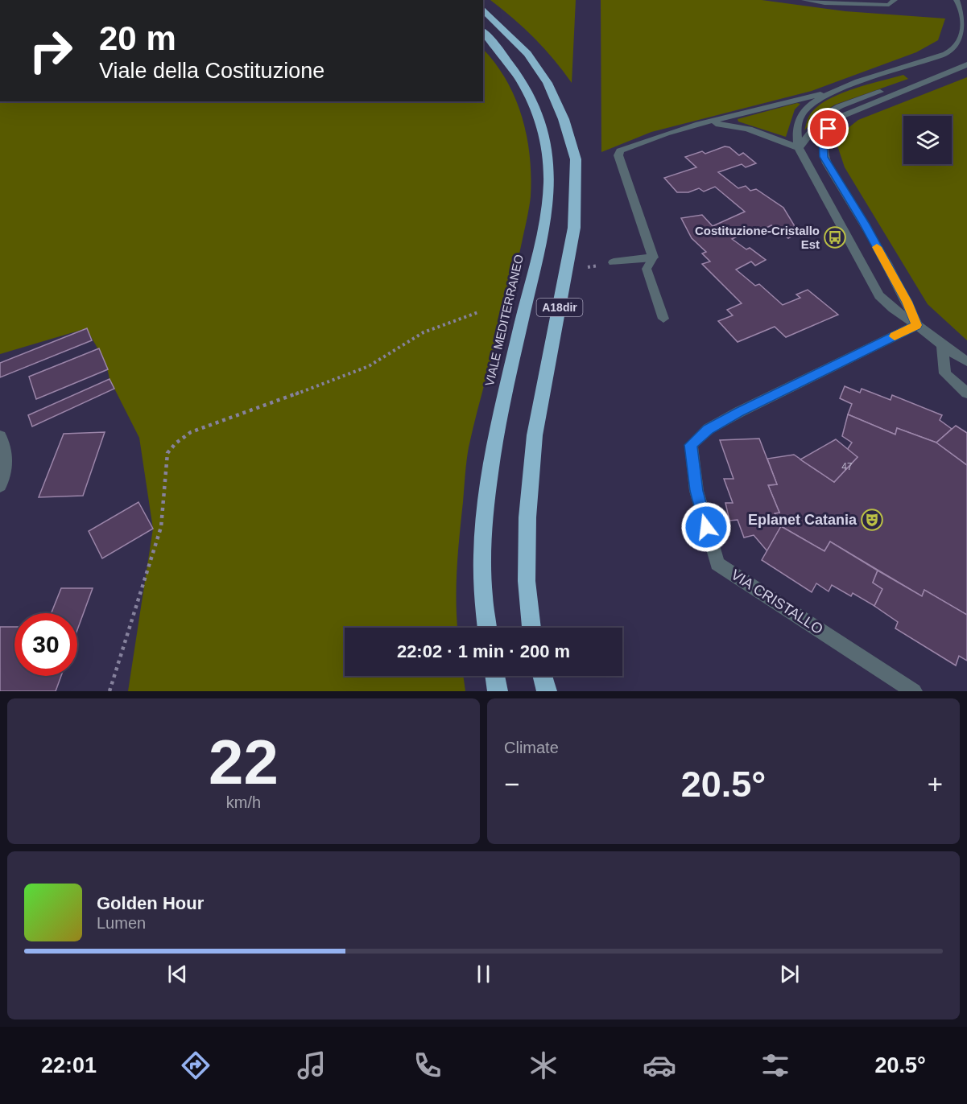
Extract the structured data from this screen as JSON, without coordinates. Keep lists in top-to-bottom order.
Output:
{
  "streets": {
    "highway": ["A18dir", "VIALE MEDITERRANEO"],
    "street": ["VIA CRISTALLO"]
  },
  "places": {
    "bus stop": ["Costituzione-Cristallo Est"],
    "theatre": ["Eplanet Catania"]
  },
  "house_numbers": ["47"],
  "page": {
    "turn": ["20 m", "Viale della Costituzione"],
    "limit": "30",
    "trip": "22:02 · 1 min · 200 m",
    "tile": [
      ["22", "km/h"],
      "Climate"
    ],
    "heat": ["−", "20.5°", "+"],
    "song": ["Golden Hour", "Lumen"],
    "tabs": ["22:01", "20.5°"]
  }
}
